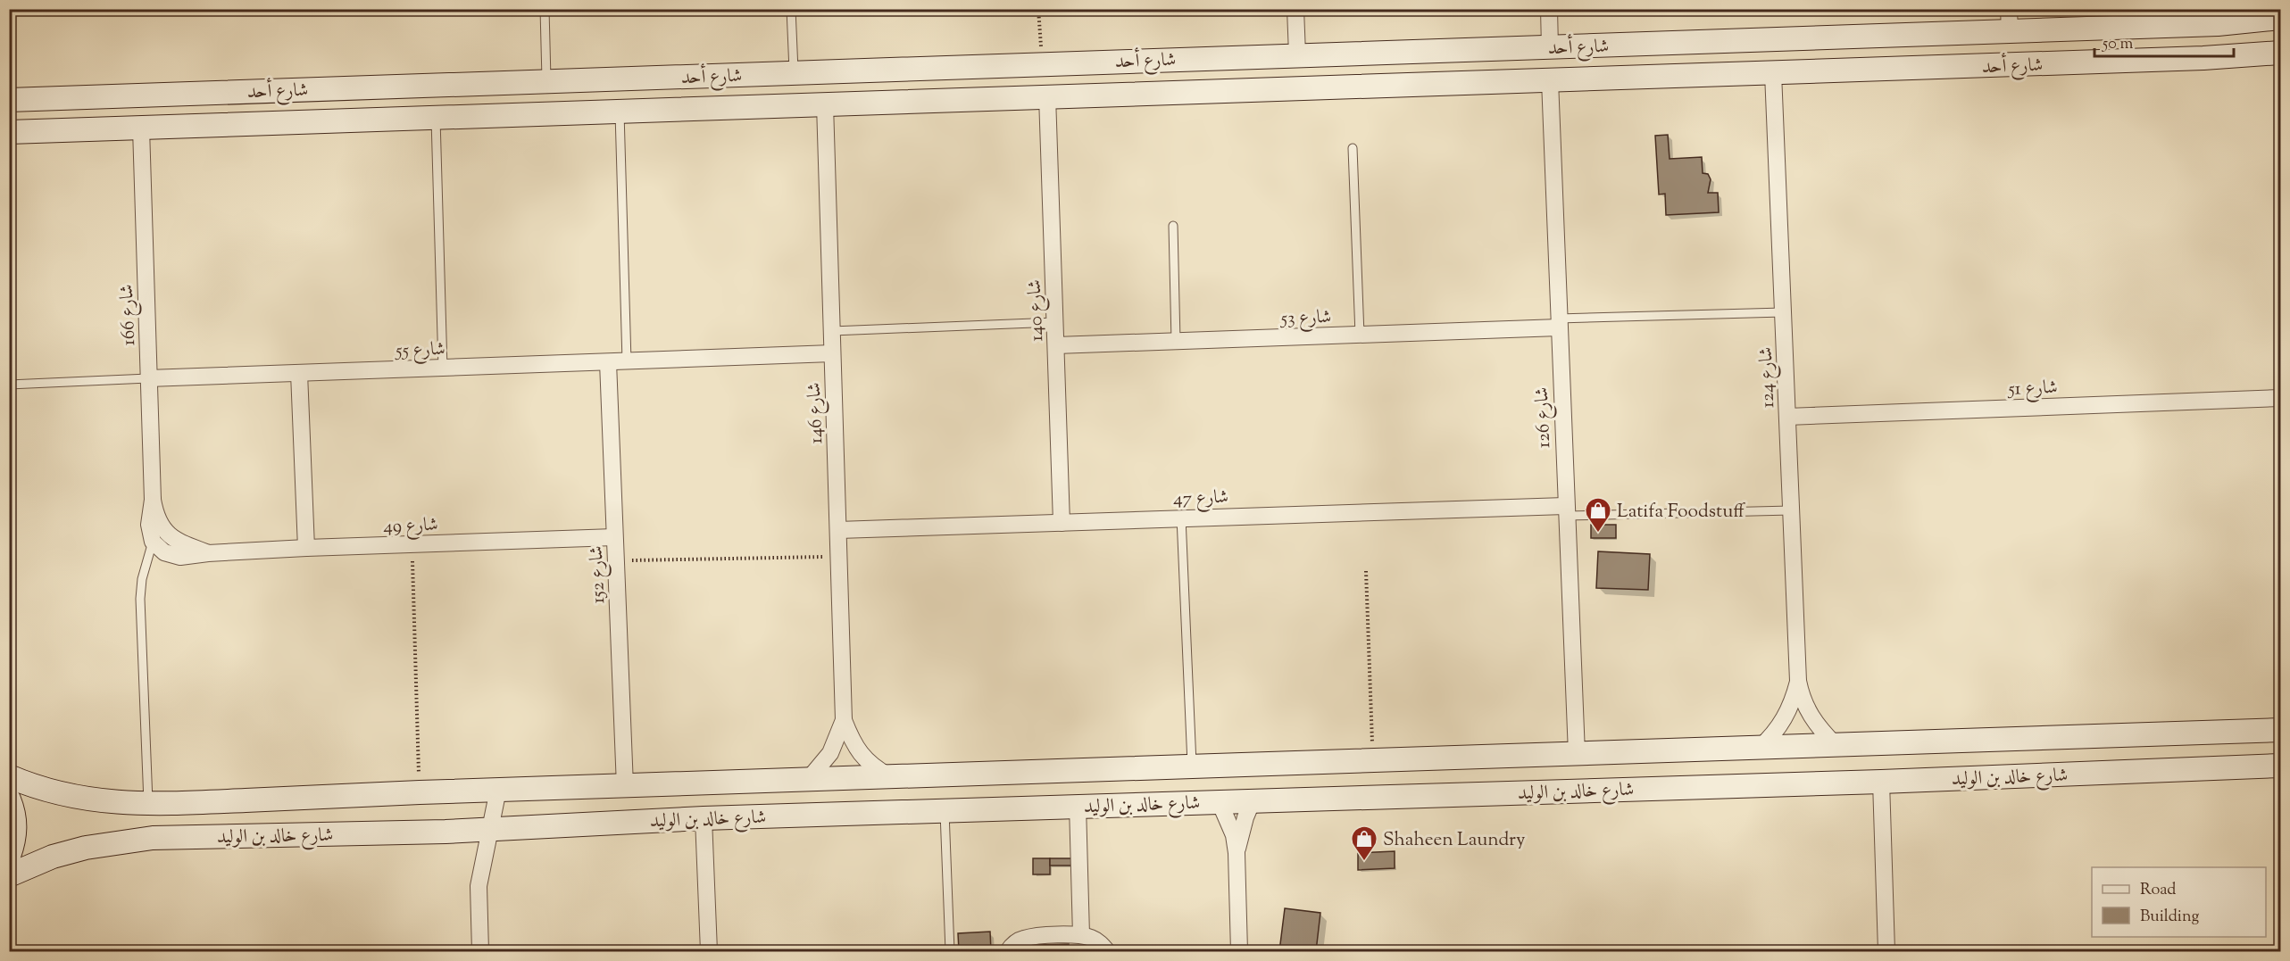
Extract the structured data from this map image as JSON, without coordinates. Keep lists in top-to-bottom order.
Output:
{
  "streets": {
    "street": [
      "شارع أحد",
      "شارع 140",
      "شارع 166",
      "شارع 53",
      "شارع 55",
      "شارع 124",
      "شارع 51",
      "شارع 146",
      "شارع 126",
      "شارع 47",
      "شارع 49",
      "شارع 152",
      "شارع خالد بن الوليد"
    ]
  },
  "crossings": [
    ["شارع أحد", "شارع 140"],
    ["شارع أحد", "شارع 166"],
    ["شارع أحد", "شارع 124"],
    ["شارع أحد", "شارع 146"],
    ["شارع أحد", "شارع 126"],
    ["شارع 140", "شارع 53"],
    ["شارع 140", "شارع 47"],
    ["شارع 166", "شارع 55"],
    ["شارع 166", "شارع 49"],
    ["شارع 53", "شارع 126"],
    ["شارع 55", "شارع 146"],
    ["شارع 55", "شارع 152"],
    ["شارع 124", "شارع 51"],
    ["شارع 124", "شارع خالد بن الوليد"],
    ["شارع 146", "شارع 47"],
    ["شارع 146", "شارع خالد بن الوليد"],
    ["شارع 126", "شارع 47"],
    ["شارع 126", "شارع خالد بن الوليد"],
    ["شارع 49", "شارع 152"],
    ["شارع 152", "شارع خالد بن الوليد"]
  ],
  "places": {
    "shop": ["Latifa Foodstuff", "Shaheen Laundry"]
  },
  "legend": ["Road", "Building"],
  "scale_bar": "50 m"
}
